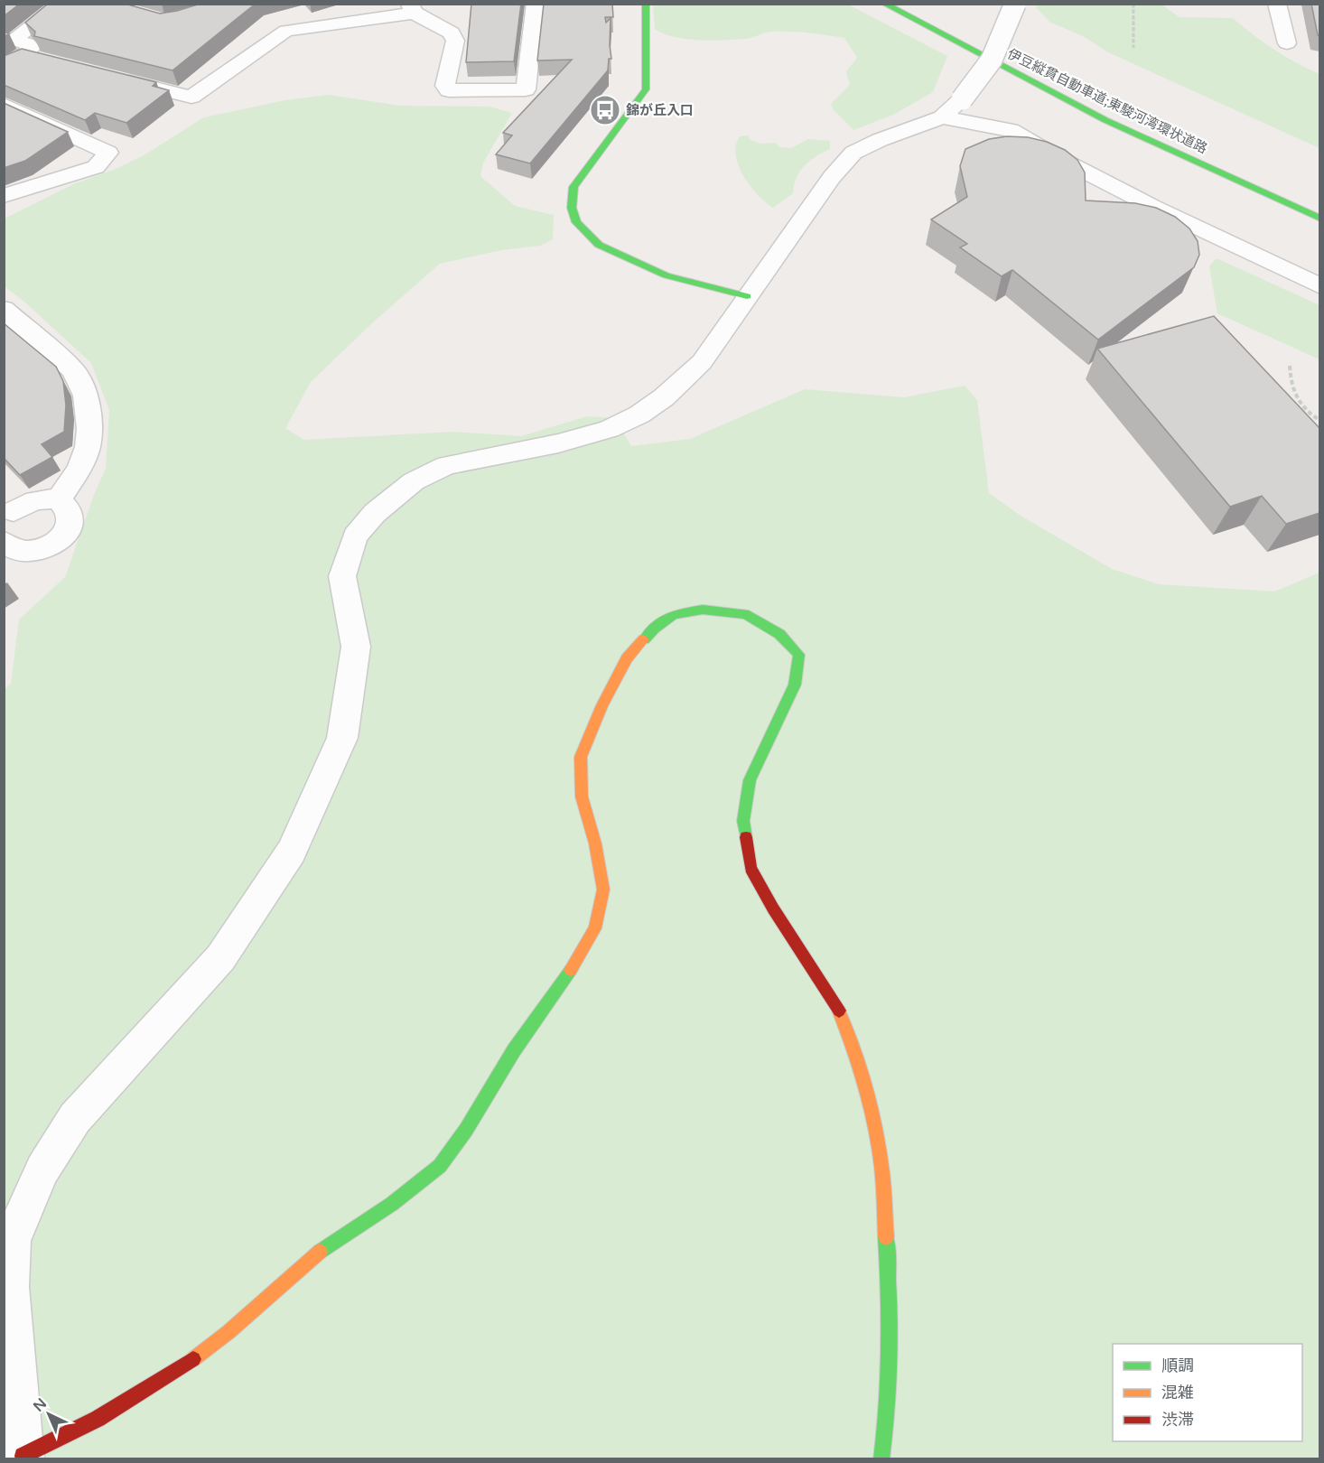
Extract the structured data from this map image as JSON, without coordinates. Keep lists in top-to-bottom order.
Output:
{
  "streets": {
    "main road": ["伊豆縦貫自動車道;東駿河湾環状道路"]
  },
  "places": {
    "bus stop": ["錦が丘入口"]
  },
  "legend": ["順調", "混雑", "渋滞"],
  "north": "top left"
}
